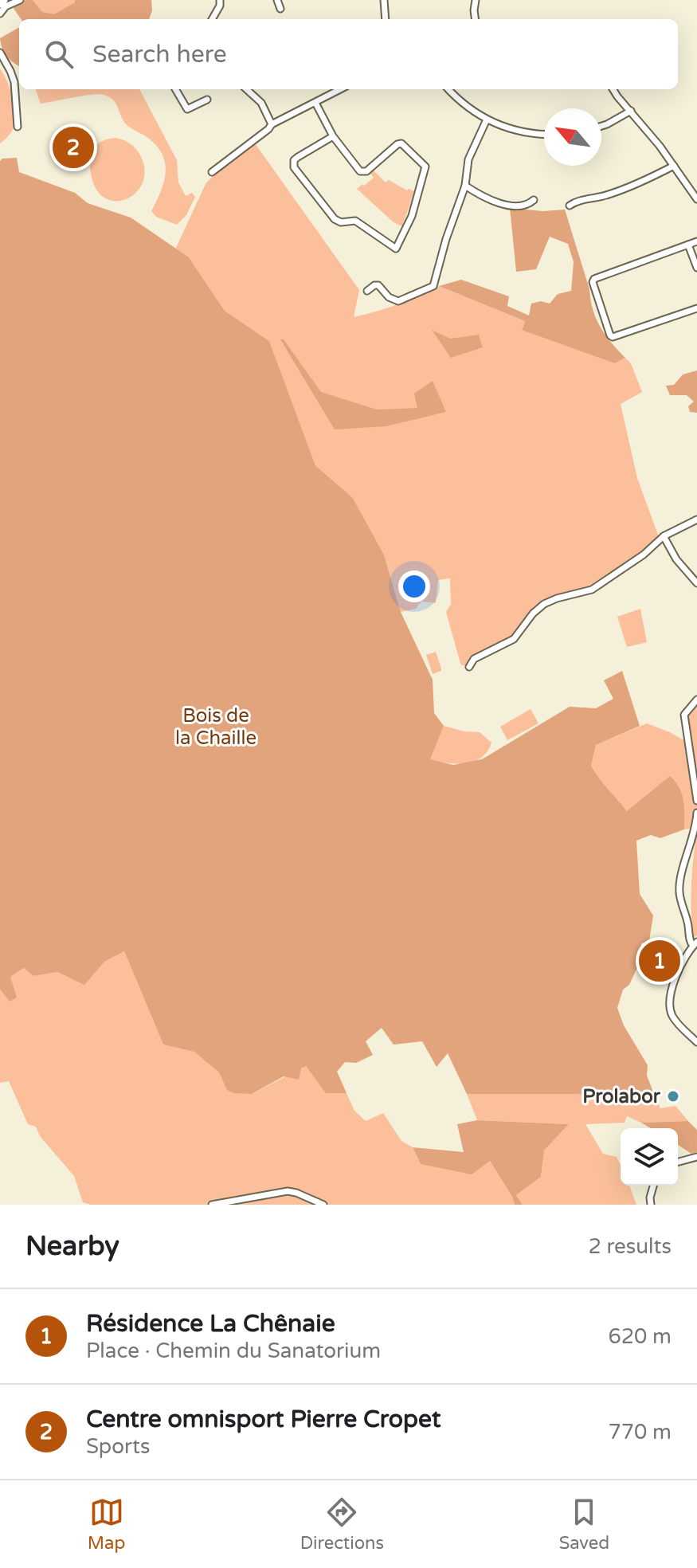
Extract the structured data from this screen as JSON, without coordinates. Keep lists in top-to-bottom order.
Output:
{
  "parks": ["Bois de la Chaille"],
  "places": ["Prolabor"],
  "north": "top left",
  "page": {
    "search": "Search here",
    "pins": ["2", "1"],
    "heading": ["Nearby", "2 results"],
    "list": [
      {
        "mark": "1",
        "name": "Résidence La Chênaie",
        "note": "Place · Chemin du Sanatorium",
        "value": "620 m"
      },
      {
        "mark": "2",
        "name": "Centre omnisport Pierre Cropet",
        "note": "Sports",
        "value": "770 m"
      }
    ],
    "nav": ["Map", "Directions", "Saved"]
  }
}
